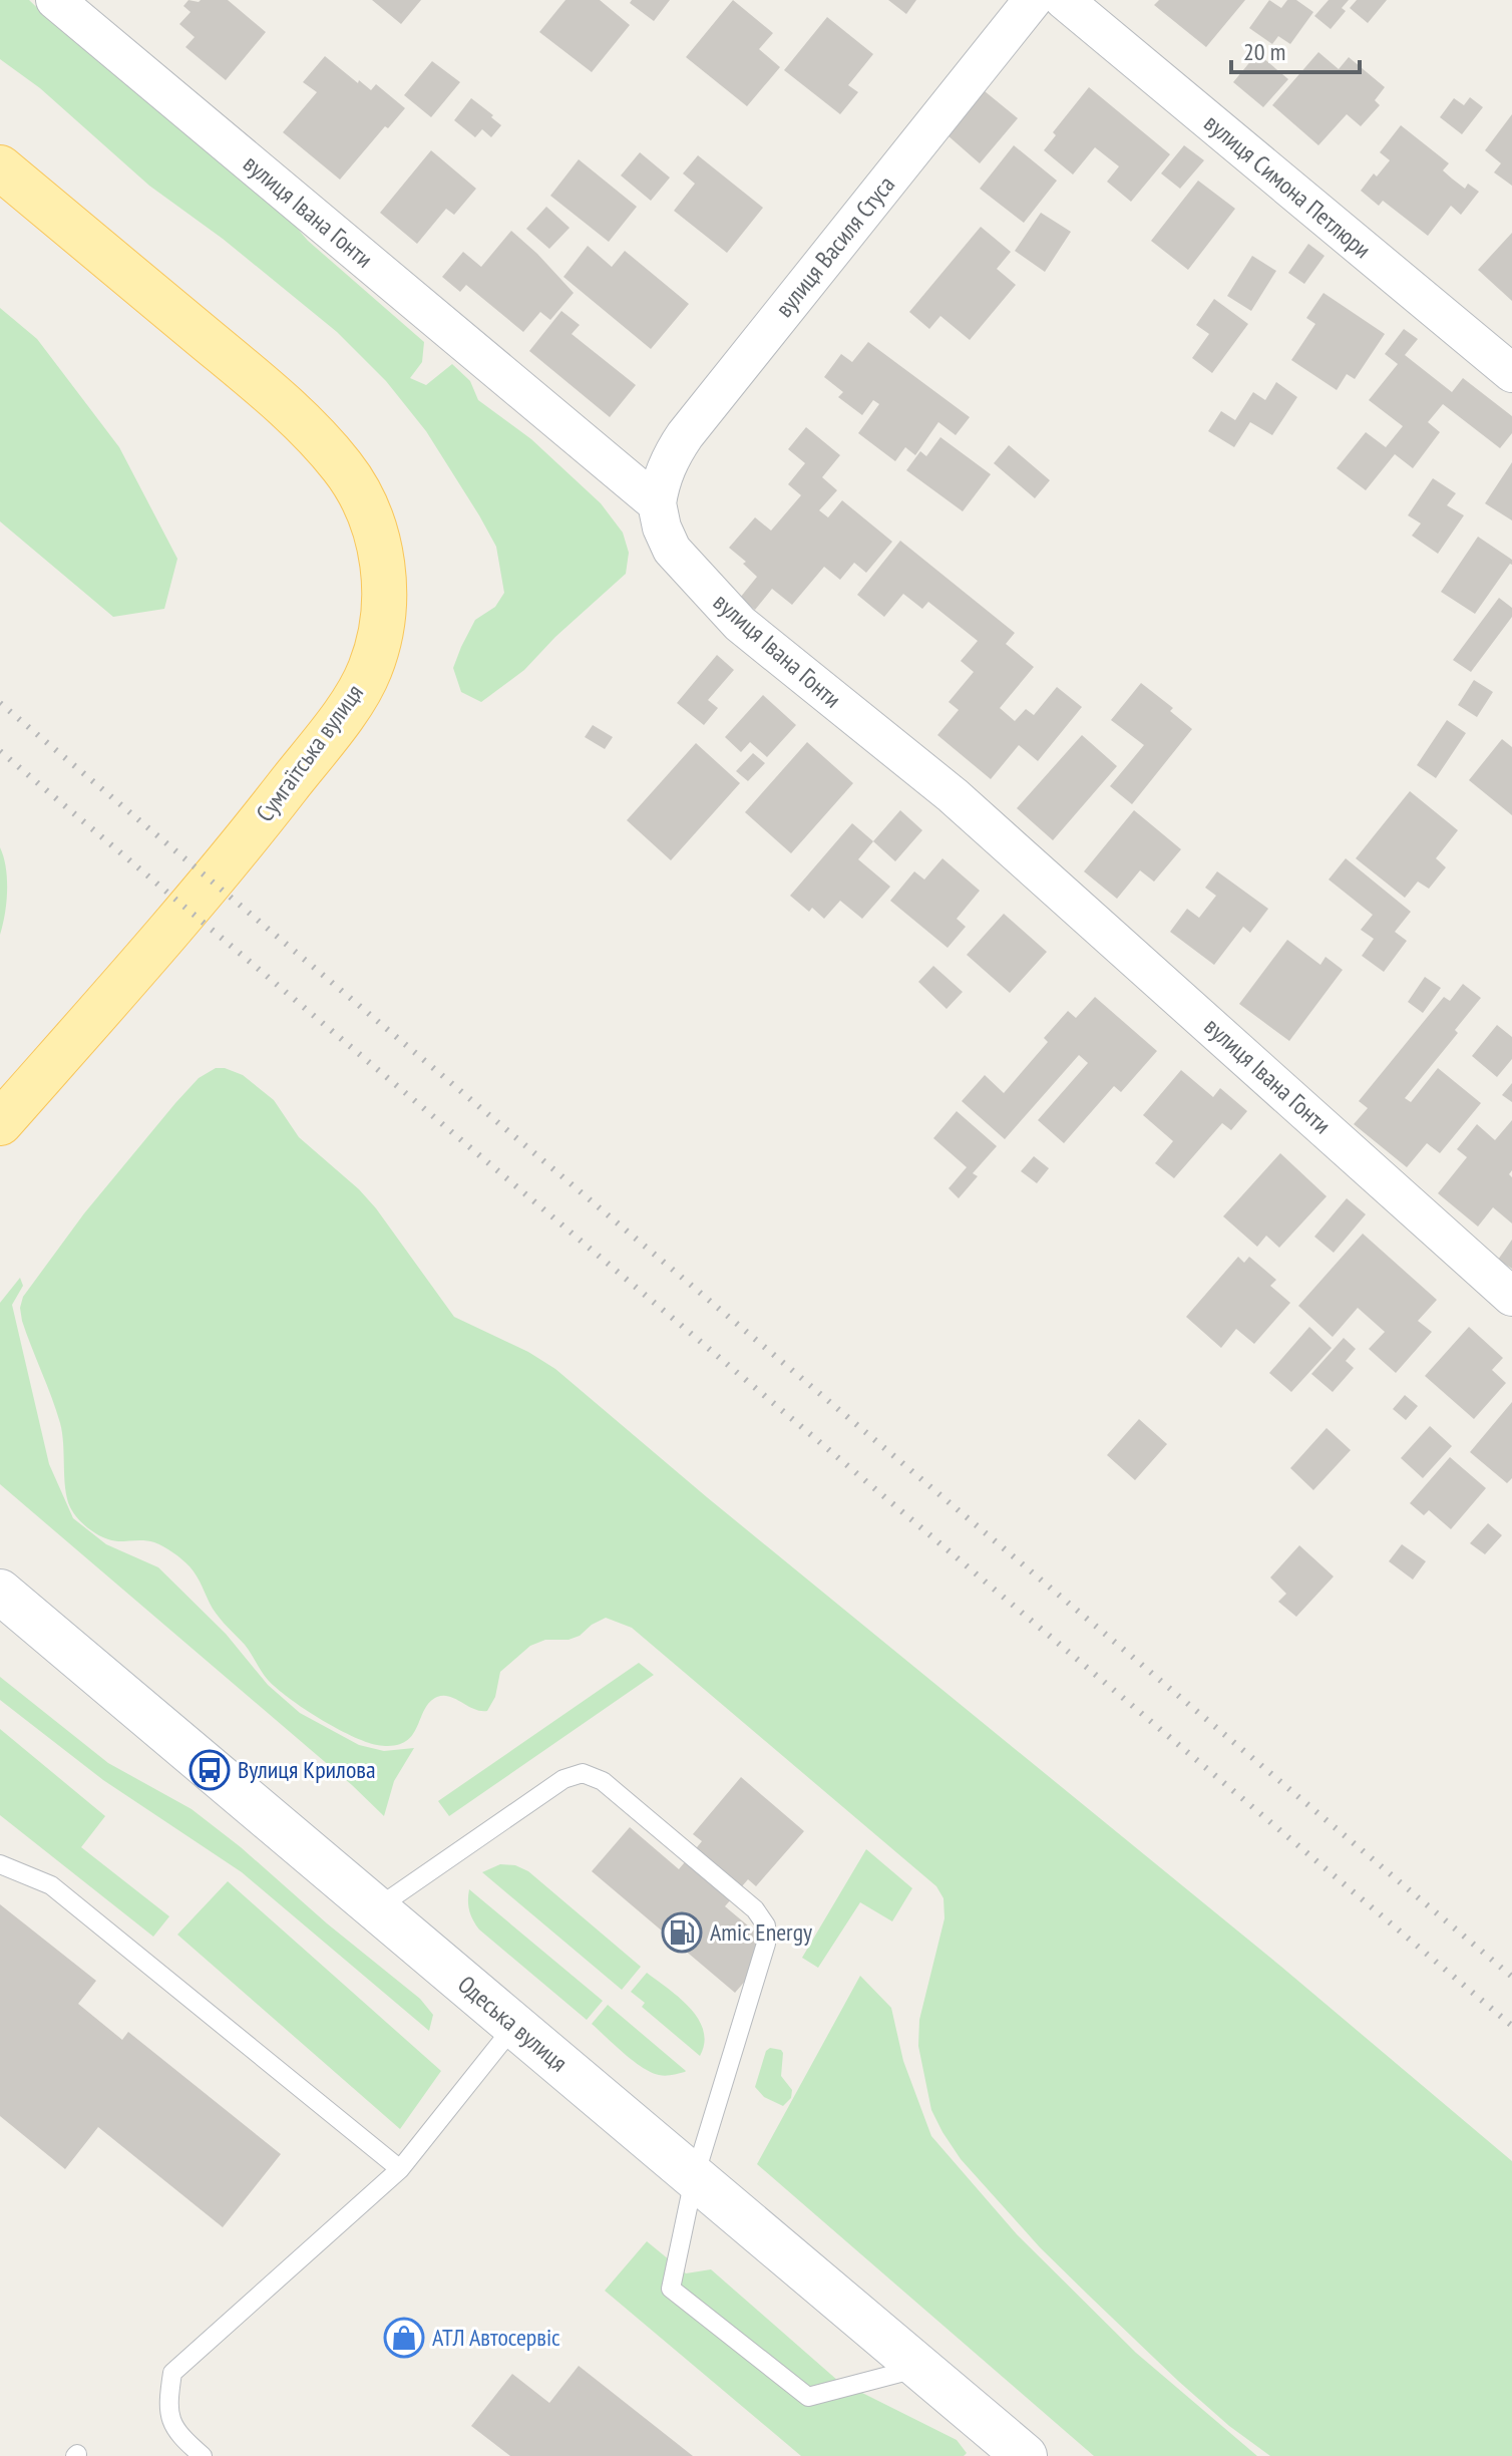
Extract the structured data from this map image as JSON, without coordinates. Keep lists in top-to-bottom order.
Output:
{
  "streets": {
    "main road": ["Сумгаїтська вулиця", "Одеська вулиця"],
    "street": ["вулиця Симона Петлюри", "вулиця Івана Гонти", "вулиця Василя Стуса"]
  },
  "crossings": [
    ["вулиця Івана Гонти", "вулиця Василя Стуса"]
  ],
  "places": {
    "bus stop": ["Вулиця Крилова"],
    "fuel station": ["Amic Energy"],
    "shop": ["АТЛ Автосервіс"]
  },
  "scale_bar": "20 m"
}
